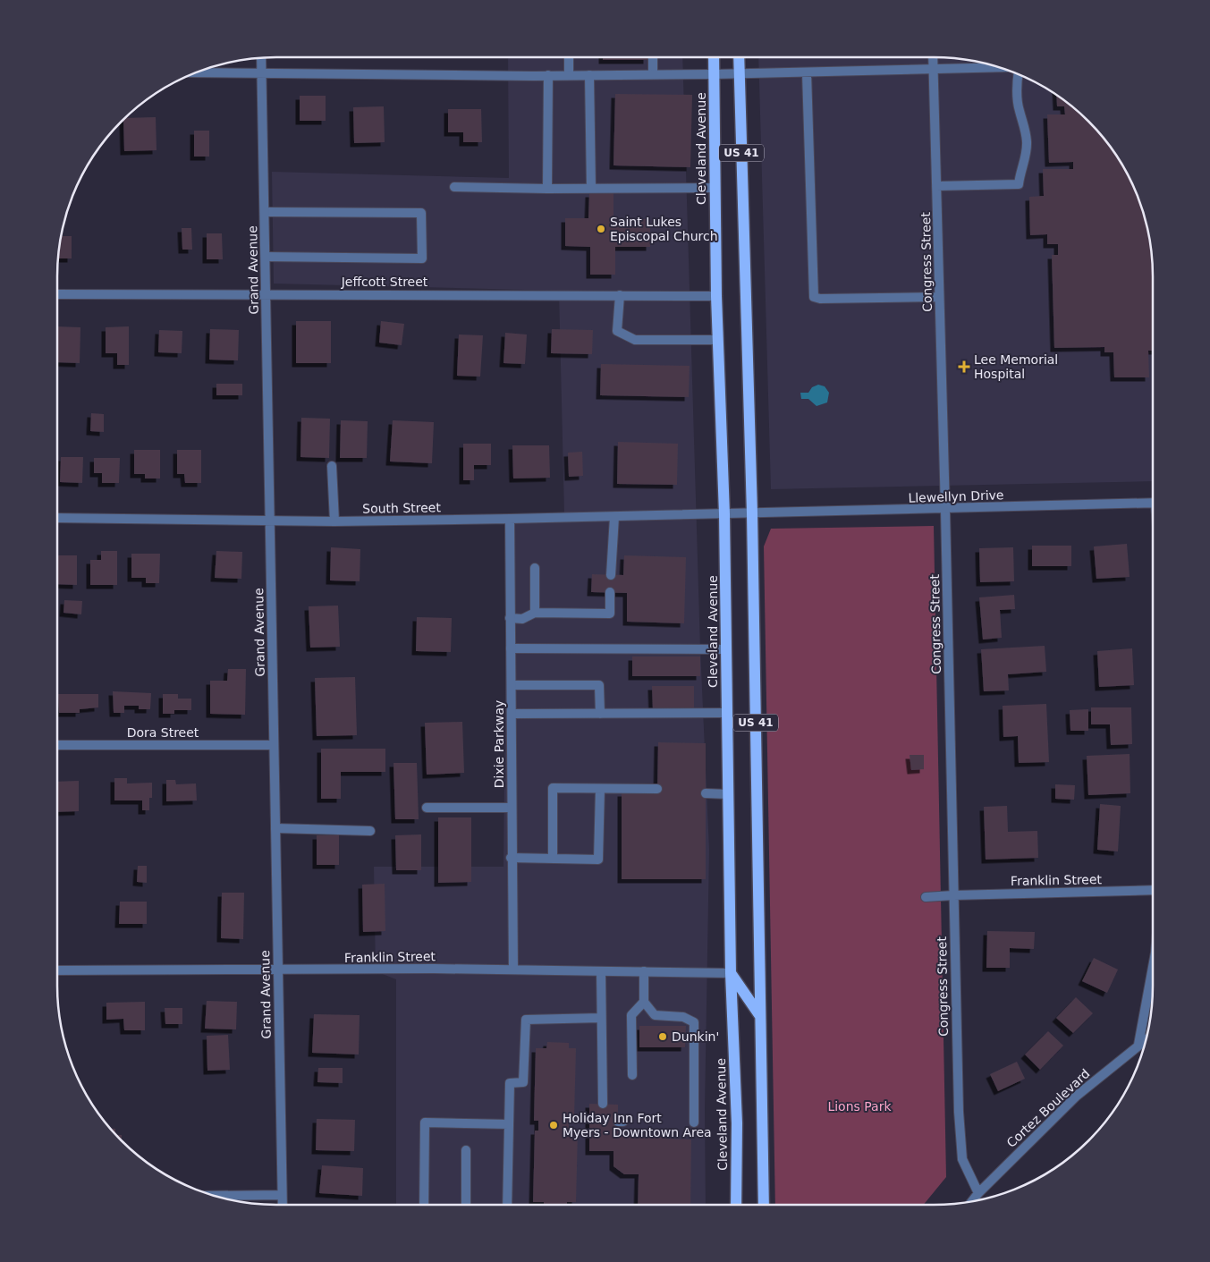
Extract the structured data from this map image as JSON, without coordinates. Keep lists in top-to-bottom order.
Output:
{
  "streets": {
    "main road": ["Cleveland Avenue", "US 41"],
    "street": [
      "Congress Street",
      "Grand Avenue",
      "Jeffcott Street",
      "Llewellyn Drive",
      "South Street",
      "Dora Street",
      "Dixie Parkway",
      "Franklin Street",
      "Cortez Boulevard"
    ]
  },
  "crossings": [
    ["Cleveland Avenue", "Jeffcott Street"],
    ["Cleveland Avenue", "South Street"],
    ["Cleveland Avenue", "Franklin Street"],
    ["US 41", "Llewellyn Drive"],
    ["US 41", "South Street"],
    ["Congress Street", "Llewellyn Drive"],
    ["Congress Street", "Franklin Street"],
    ["Congress Street", "Cortez Boulevard"],
    ["Grand Avenue", "Jeffcott Street"],
    ["Grand Avenue", "South Street"],
    ["Grand Avenue", "Dora Street"],
    ["Grand Avenue", "Franklin Street"],
    ["Llewellyn Drive", "South Street"],
    ["South Street", "Dixie Parkway"],
    ["Dixie Parkway", "Franklin Street"]
  ],
  "parks": ["Lions Park"],
  "places": {
    "other": ["Saint Lukes Episcopal Church", "Dunkin'", "Holiday Inn Fort Myers - Downtown Area"],
    "health": ["Lee Memorial Hospital"]
  }
}
